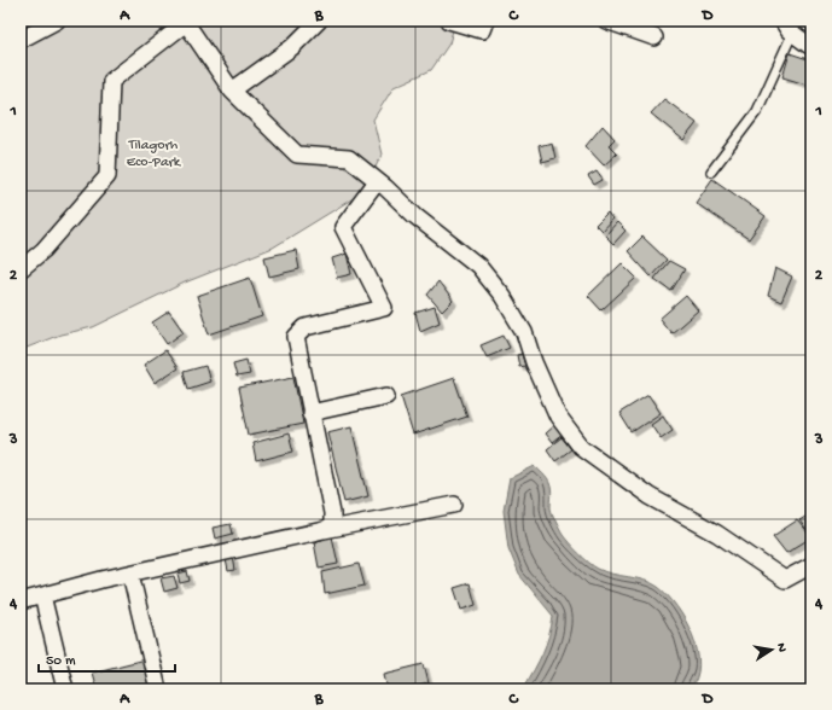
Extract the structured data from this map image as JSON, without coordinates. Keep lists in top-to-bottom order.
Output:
{
  "parks": ["Tilagorh Eco-Park"],
  "scale_bar": "50 m",
  "north": "right",
  "grid": {
    "columns": [
      "A",
      "B",
      "C",
      "D"
    ],
    "rows": [
      "1",
      "2",
      "3",
      "4"
    ]
  }
}
